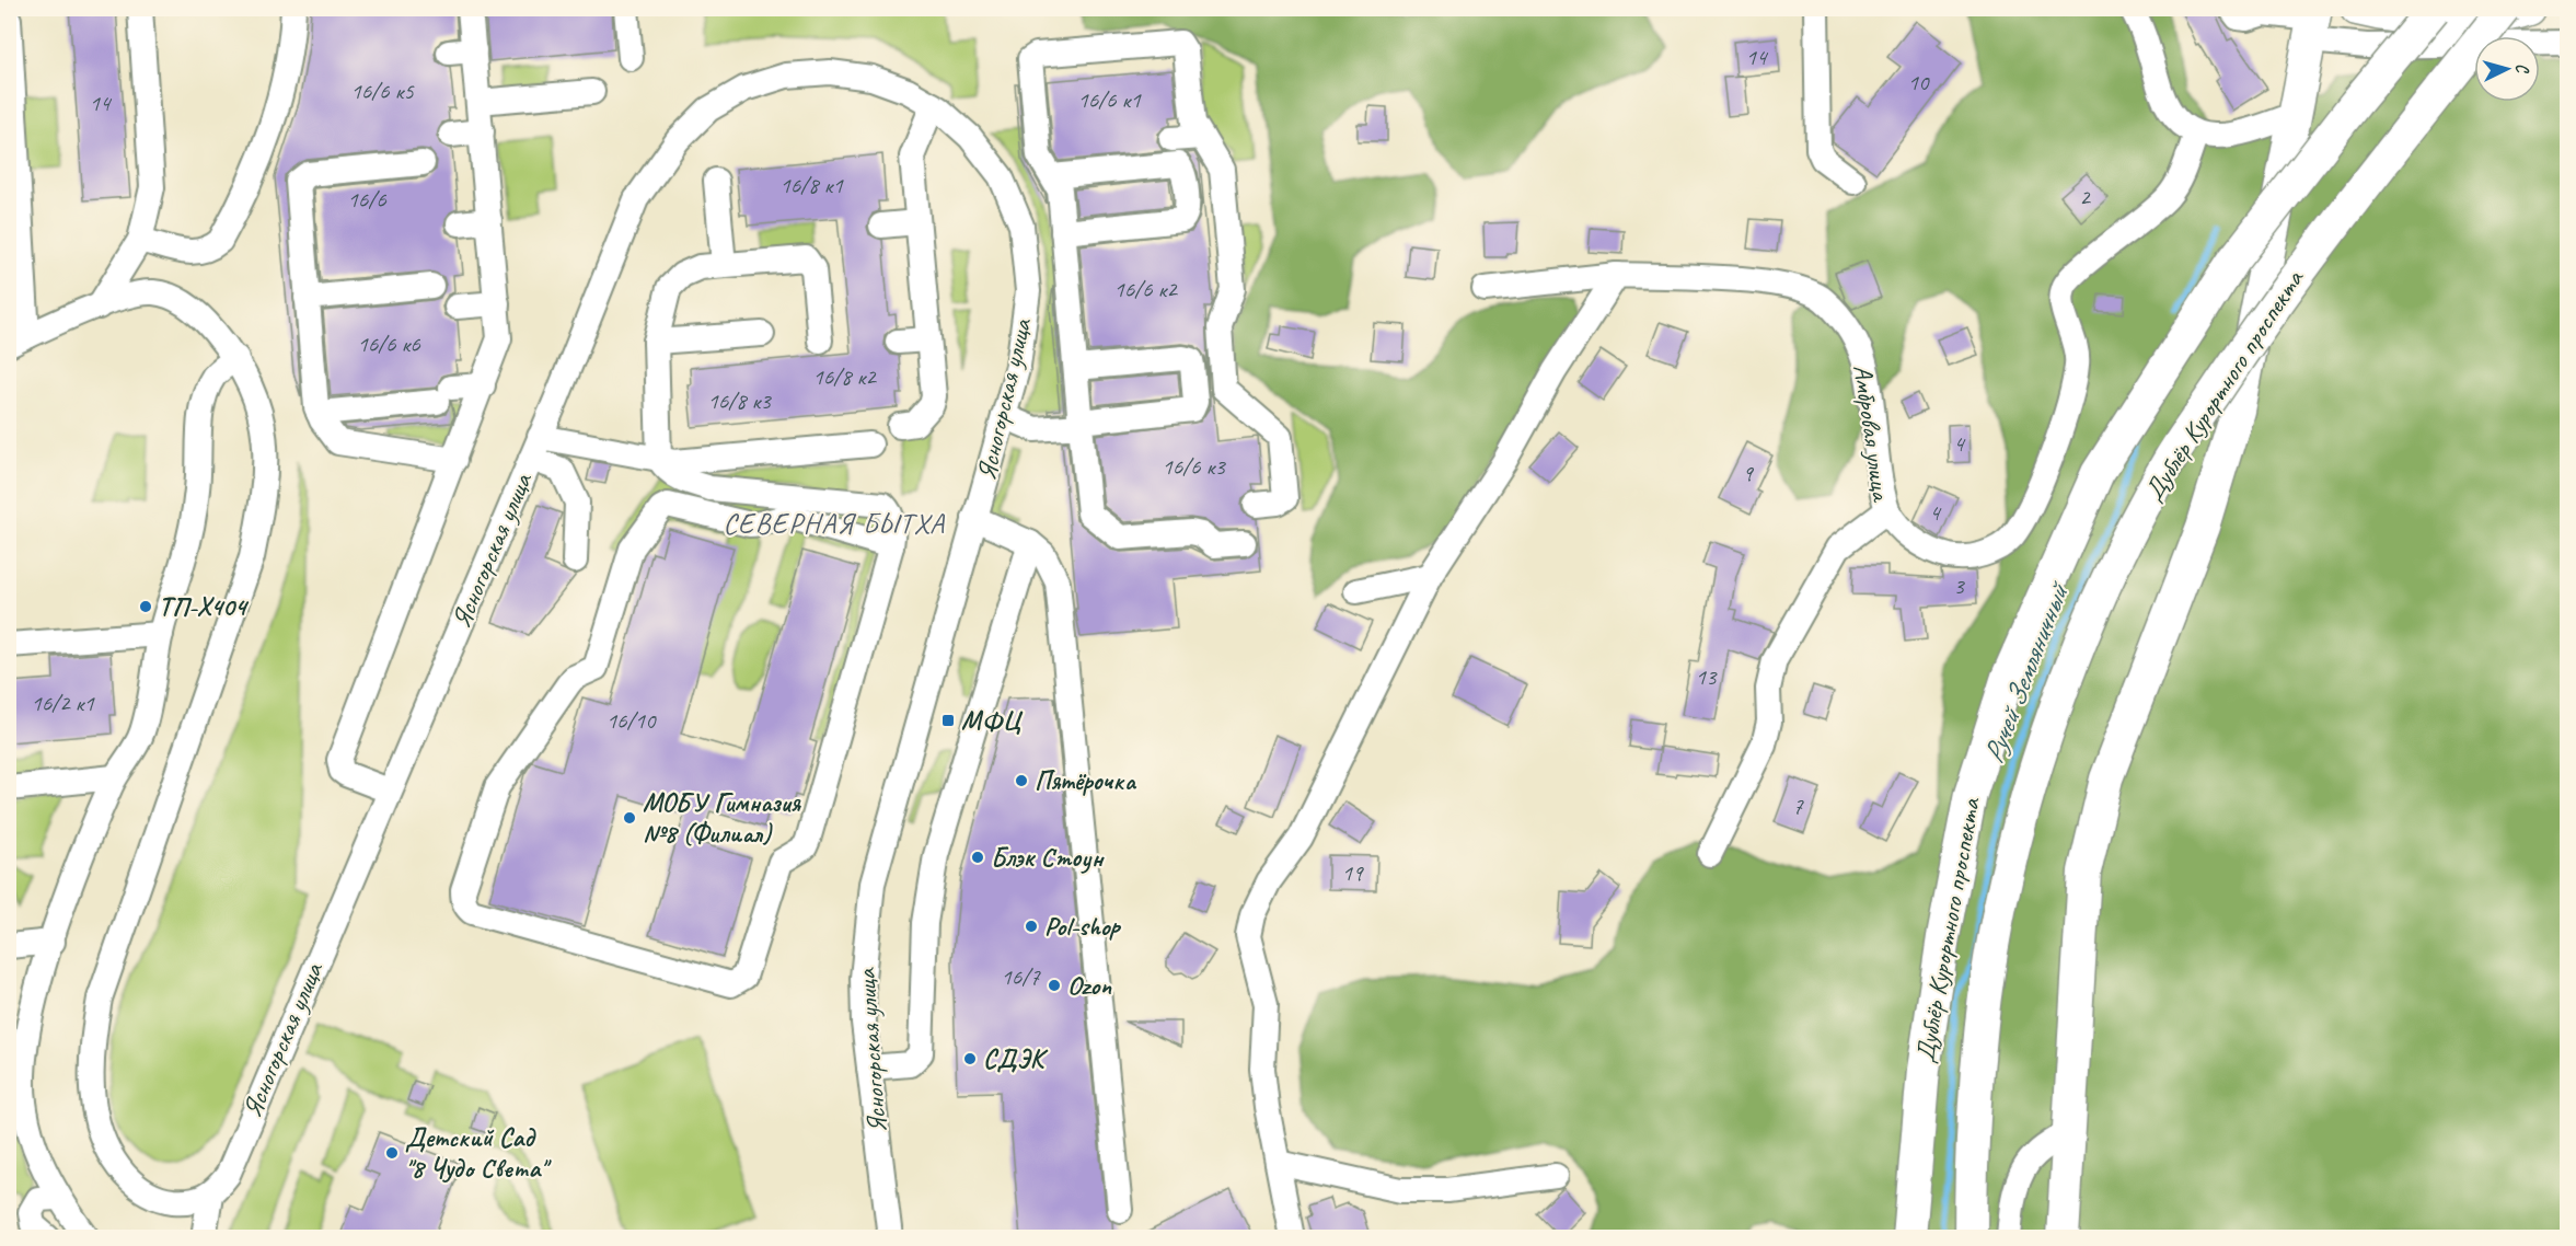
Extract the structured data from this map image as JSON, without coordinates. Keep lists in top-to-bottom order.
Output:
{
  "streets": {
    "main road": ["Дублёр Курортного проспекта"],
    "street": ["Ясногорская улица", "Амбровая улица"]
  },
  "districts": ["СЕВЕРНАЯ БЫТХА"],
  "water": ["Ручей Земляничный"],
  "places": {
    "other": [
      "ТП-Х404",
      "Пятёрочка",
      "МОБУ Гимназия №8 (Филиал)",
      "Блэк Стоун",
      "Pol-shop",
      "Ozon",
      "СДЭК",
      "Детский Сад \"8 Чудо Света\""
    ],
    "transit": ["МФЦ"]
  },
  "house_numbers": [
    "14",
    "10",
    "16/6 к5",
    "16/6 к1",
    "14",
    "16/8 к1",
    "2",
    "16/6",
    "16/6 к2",
    "16/6 к6",
    "16/8 к2",
    "16/8 к3",
    "4",
    "16/6 к3",
    "9",
    "4",
    "3",
    "13",
    "16/2 к1",
    "16/10",
    "7",
    "19",
    "16/7"
  ],
  "north": "right"
}
